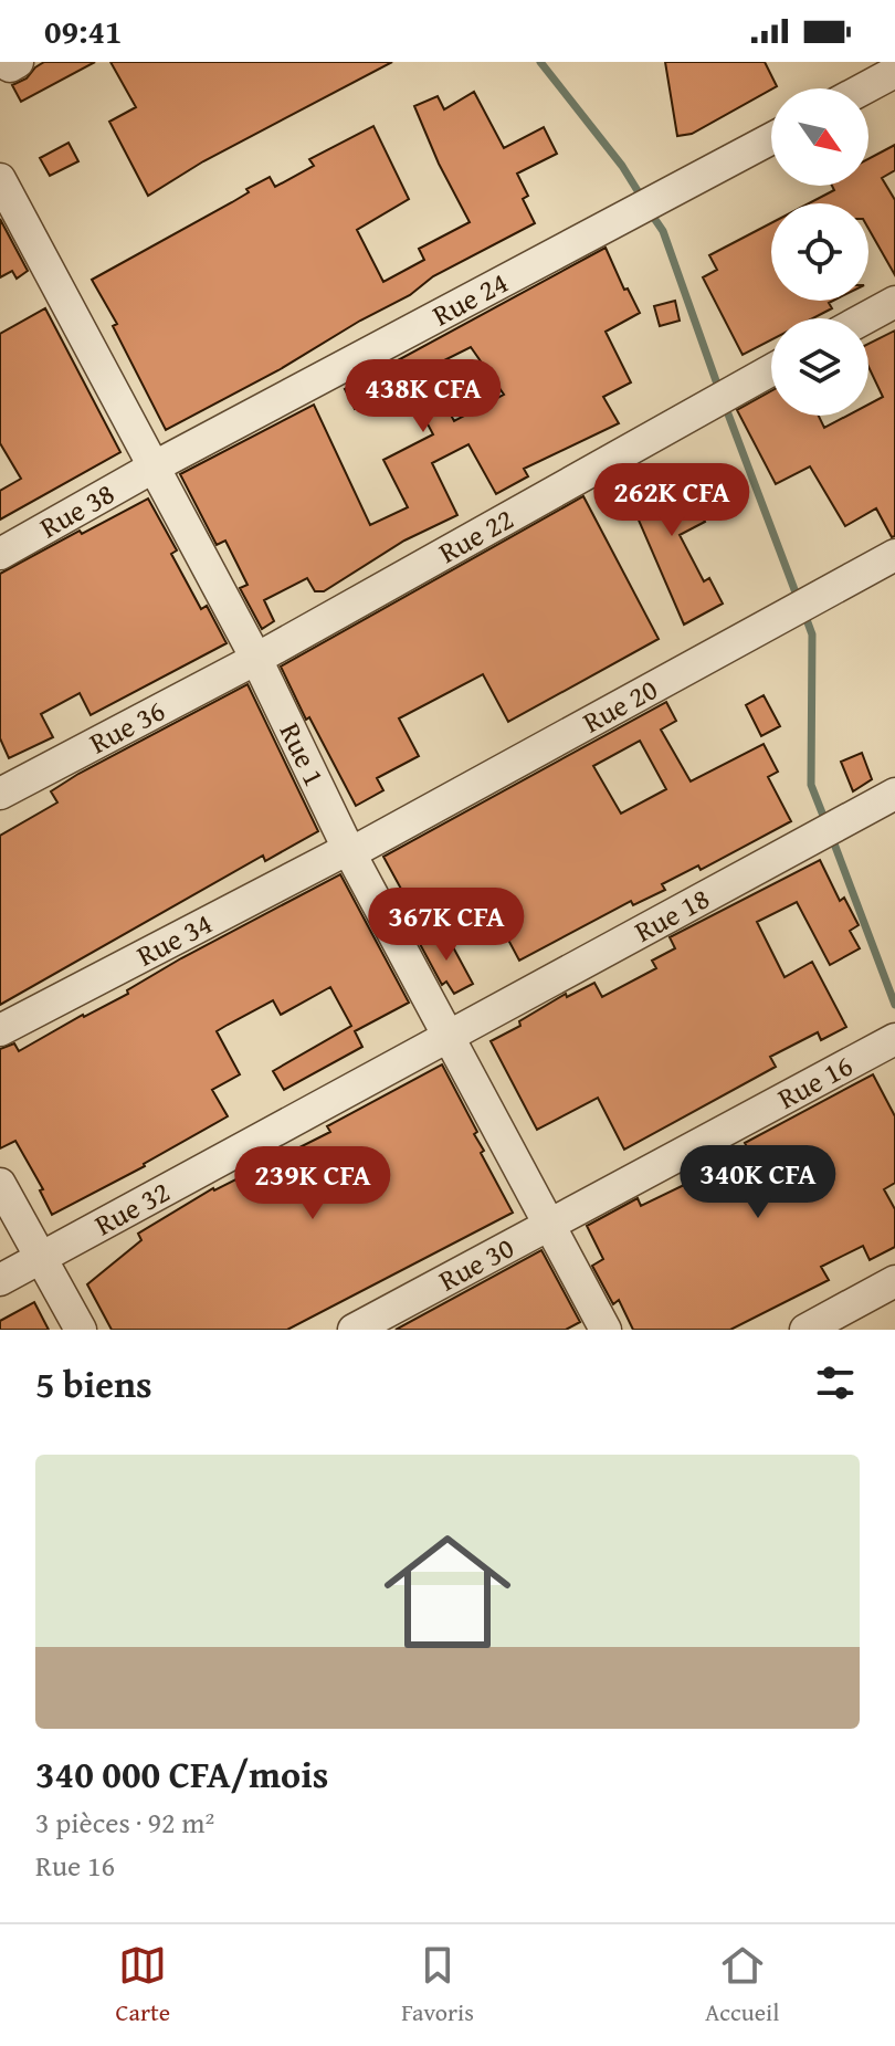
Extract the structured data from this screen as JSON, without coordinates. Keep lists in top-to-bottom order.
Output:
{
  "streets": {
    "street": [
      "Rue 24",
      "Rue 38",
      "Rue 22",
      "Rue 20",
      "Rue 36",
      "Rue 1",
      "Rue 18",
      "Rue 34",
      "Rue 16",
      "Rue 32",
      "Rue 30"
    ]
  },
  "crossings": [
    ["Rue 24", "Rue 38"],
    ["Rue 24", "Rue 1"],
    ["Rue 38", "Rue 1"],
    ["Rue 22", "Rue 36"],
    ["Rue 22", "Rue 1"],
    ["Rue 20", "Rue 1"],
    ["Rue 20", "Rue 34"],
    ["Rue 36", "Rue 1"],
    ["Rue 1", "Rue 18"],
    ["Rue 1", "Rue 34"],
    ["Rue 1", "Rue 16"],
    ["Rue 1", "Rue 32"],
    ["Rue 1", "Rue 30"],
    ["Rue 18", "Rue 32"],
    ["Rue 16", "Rue 30"]
  ],
  "north": "bottom right",
  "page": {
    "status": "09:41",
    "price": [
      "438K CFA",
      "262K CFA",
      "367K CFA",
      "340K CFA",
      "239K CFA"
    ],
    "heading": "5 biens",
    "list": [
      {
        "name": "340 000 CFA/mois",
        "note": "3 pièces · 92 m² · Rue 16"
      }
    ],
    "tabs": ["Carte", "Favoris", "Accueil"]
  }
}
